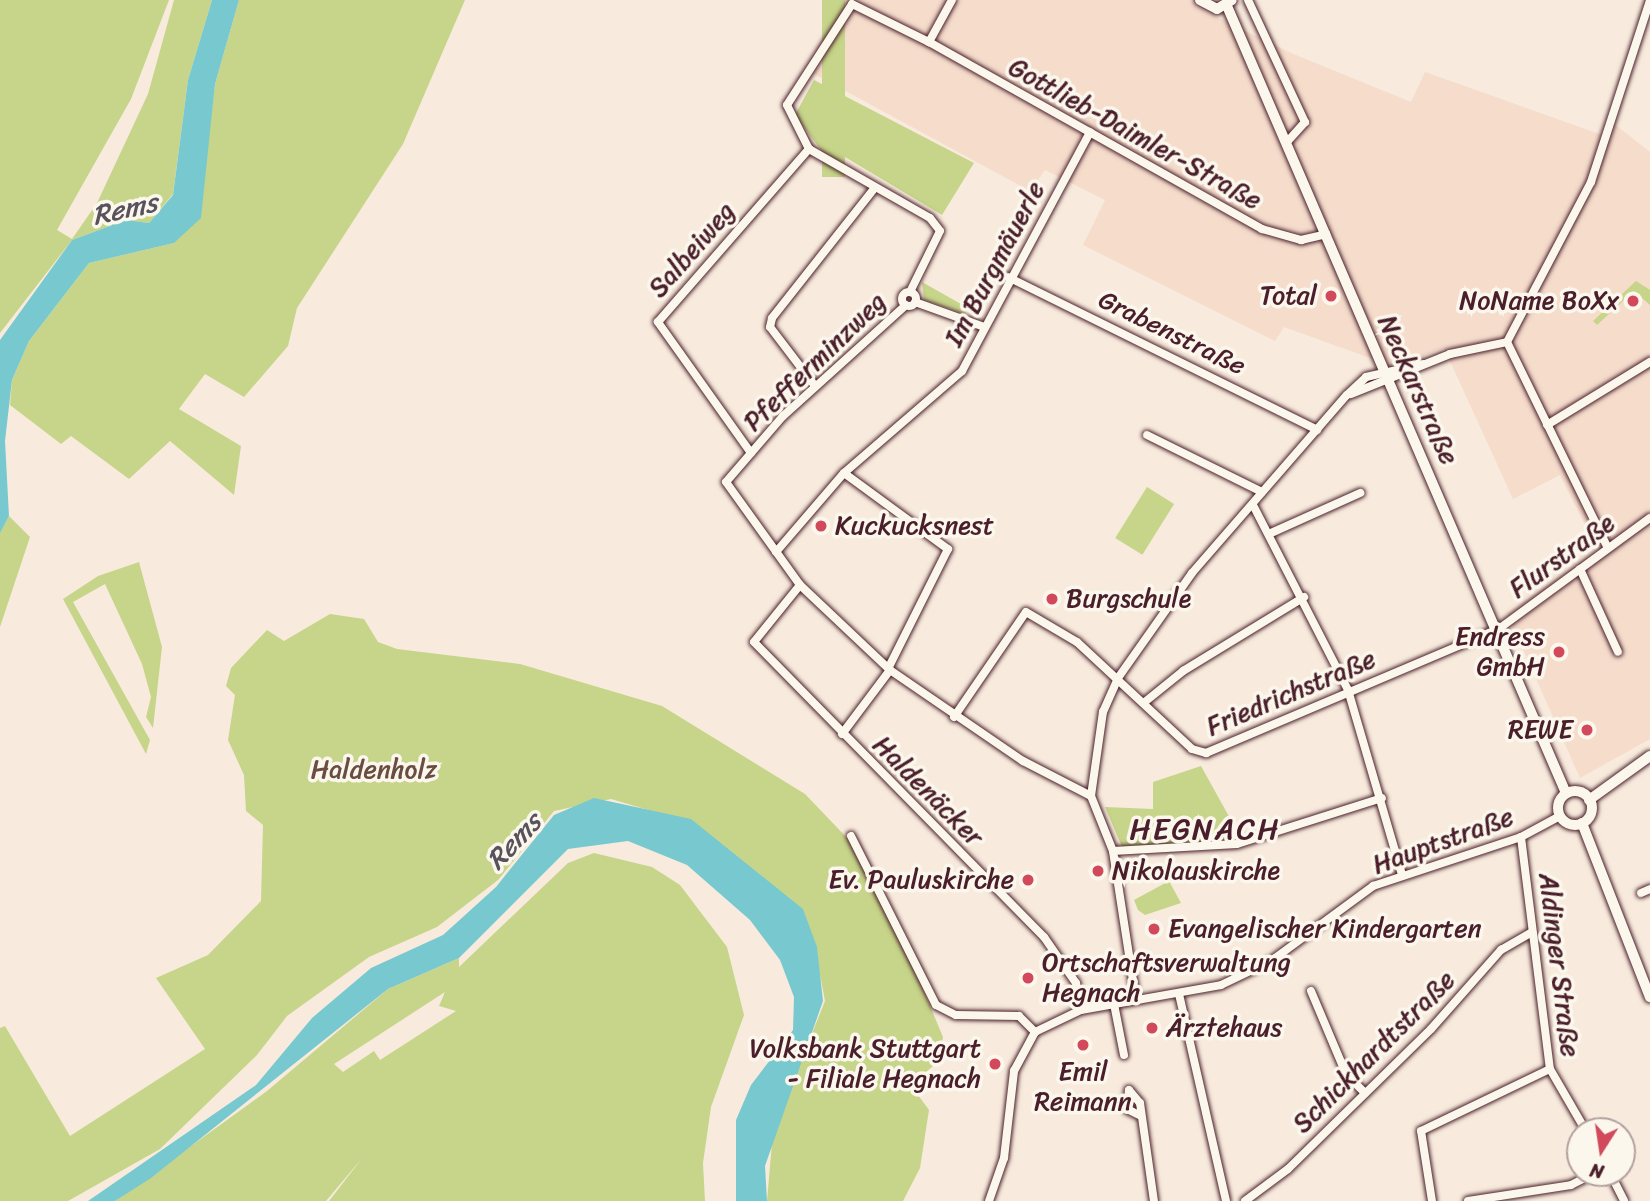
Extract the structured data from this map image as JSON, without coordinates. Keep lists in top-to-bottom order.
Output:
{
  "streets": {
    "main road": ["Neckarstraße"],
    "street": [
      "Gottlieb-Daimler-Straße",
      "Salbeiweg",
      "Im Burgmäuerle",
      "Grabenstraße",
      "Pfefferminzweg",
      "Flurstraße",
      "Friedrichstraße",
      "Haldenäcker",
      "Hauptstraße",
      "Aldinger Straße",
      "Schickhardtstraße"
    ]
  },
  "crossings": [
    ["Gottlieb-Daimler-Straße", "Salbeiweg"],
    ["Gottlieb-Daimler-Straße", "Im Burgmäuerle"],
    ["Gottlieb-Daimler-Straße", "Pfefferminzweg"],
    ["Gottlieb-Daimler-Straße", "Neckarstraße"],
    ["Salbeiweg", "Pfefferminzweg"],
    ["Im Burgmäuerle", "Grabenstraße"],
    ["Im Burgmäuerle", "Pfefferminzweg"],
    ["Neckarstraße", "Flurstraße"],
    ["Neckarstraße", "Friedrichstraße"],
    ["Neckarstraße", "Hauptstraße"],
    ["Flurstraße", "Friedrichstraße"],
    ["Haldenäcker", "Hauptstraße"],
    ["Hauptstraße", "Aldinger Straße"],
    ["Aldinger Straße", "Schickhardtstraße"]
  ],
  "districts": ["HEGNACH"],
  "water": ["Rems"],
  "parks": ["Haldenholz"],
  "places": [
    "Total",
    "NoName BoXx",
    "Kuckucksnest",
    "Burgschule",
    "Endress GmbH",
    "REWE",
    "Nikolauskirche",
    "Ev. Pauluskirche",
    "Evangelischer Kindergarten",
    "Ortschaftsverwaltung Hegnach",
    "Ärztehaus",
    "Emil Reimann",
    "Volksbank Stuttgart - Filiale Hegnach"
  ],
  "north": "bottom"
}
